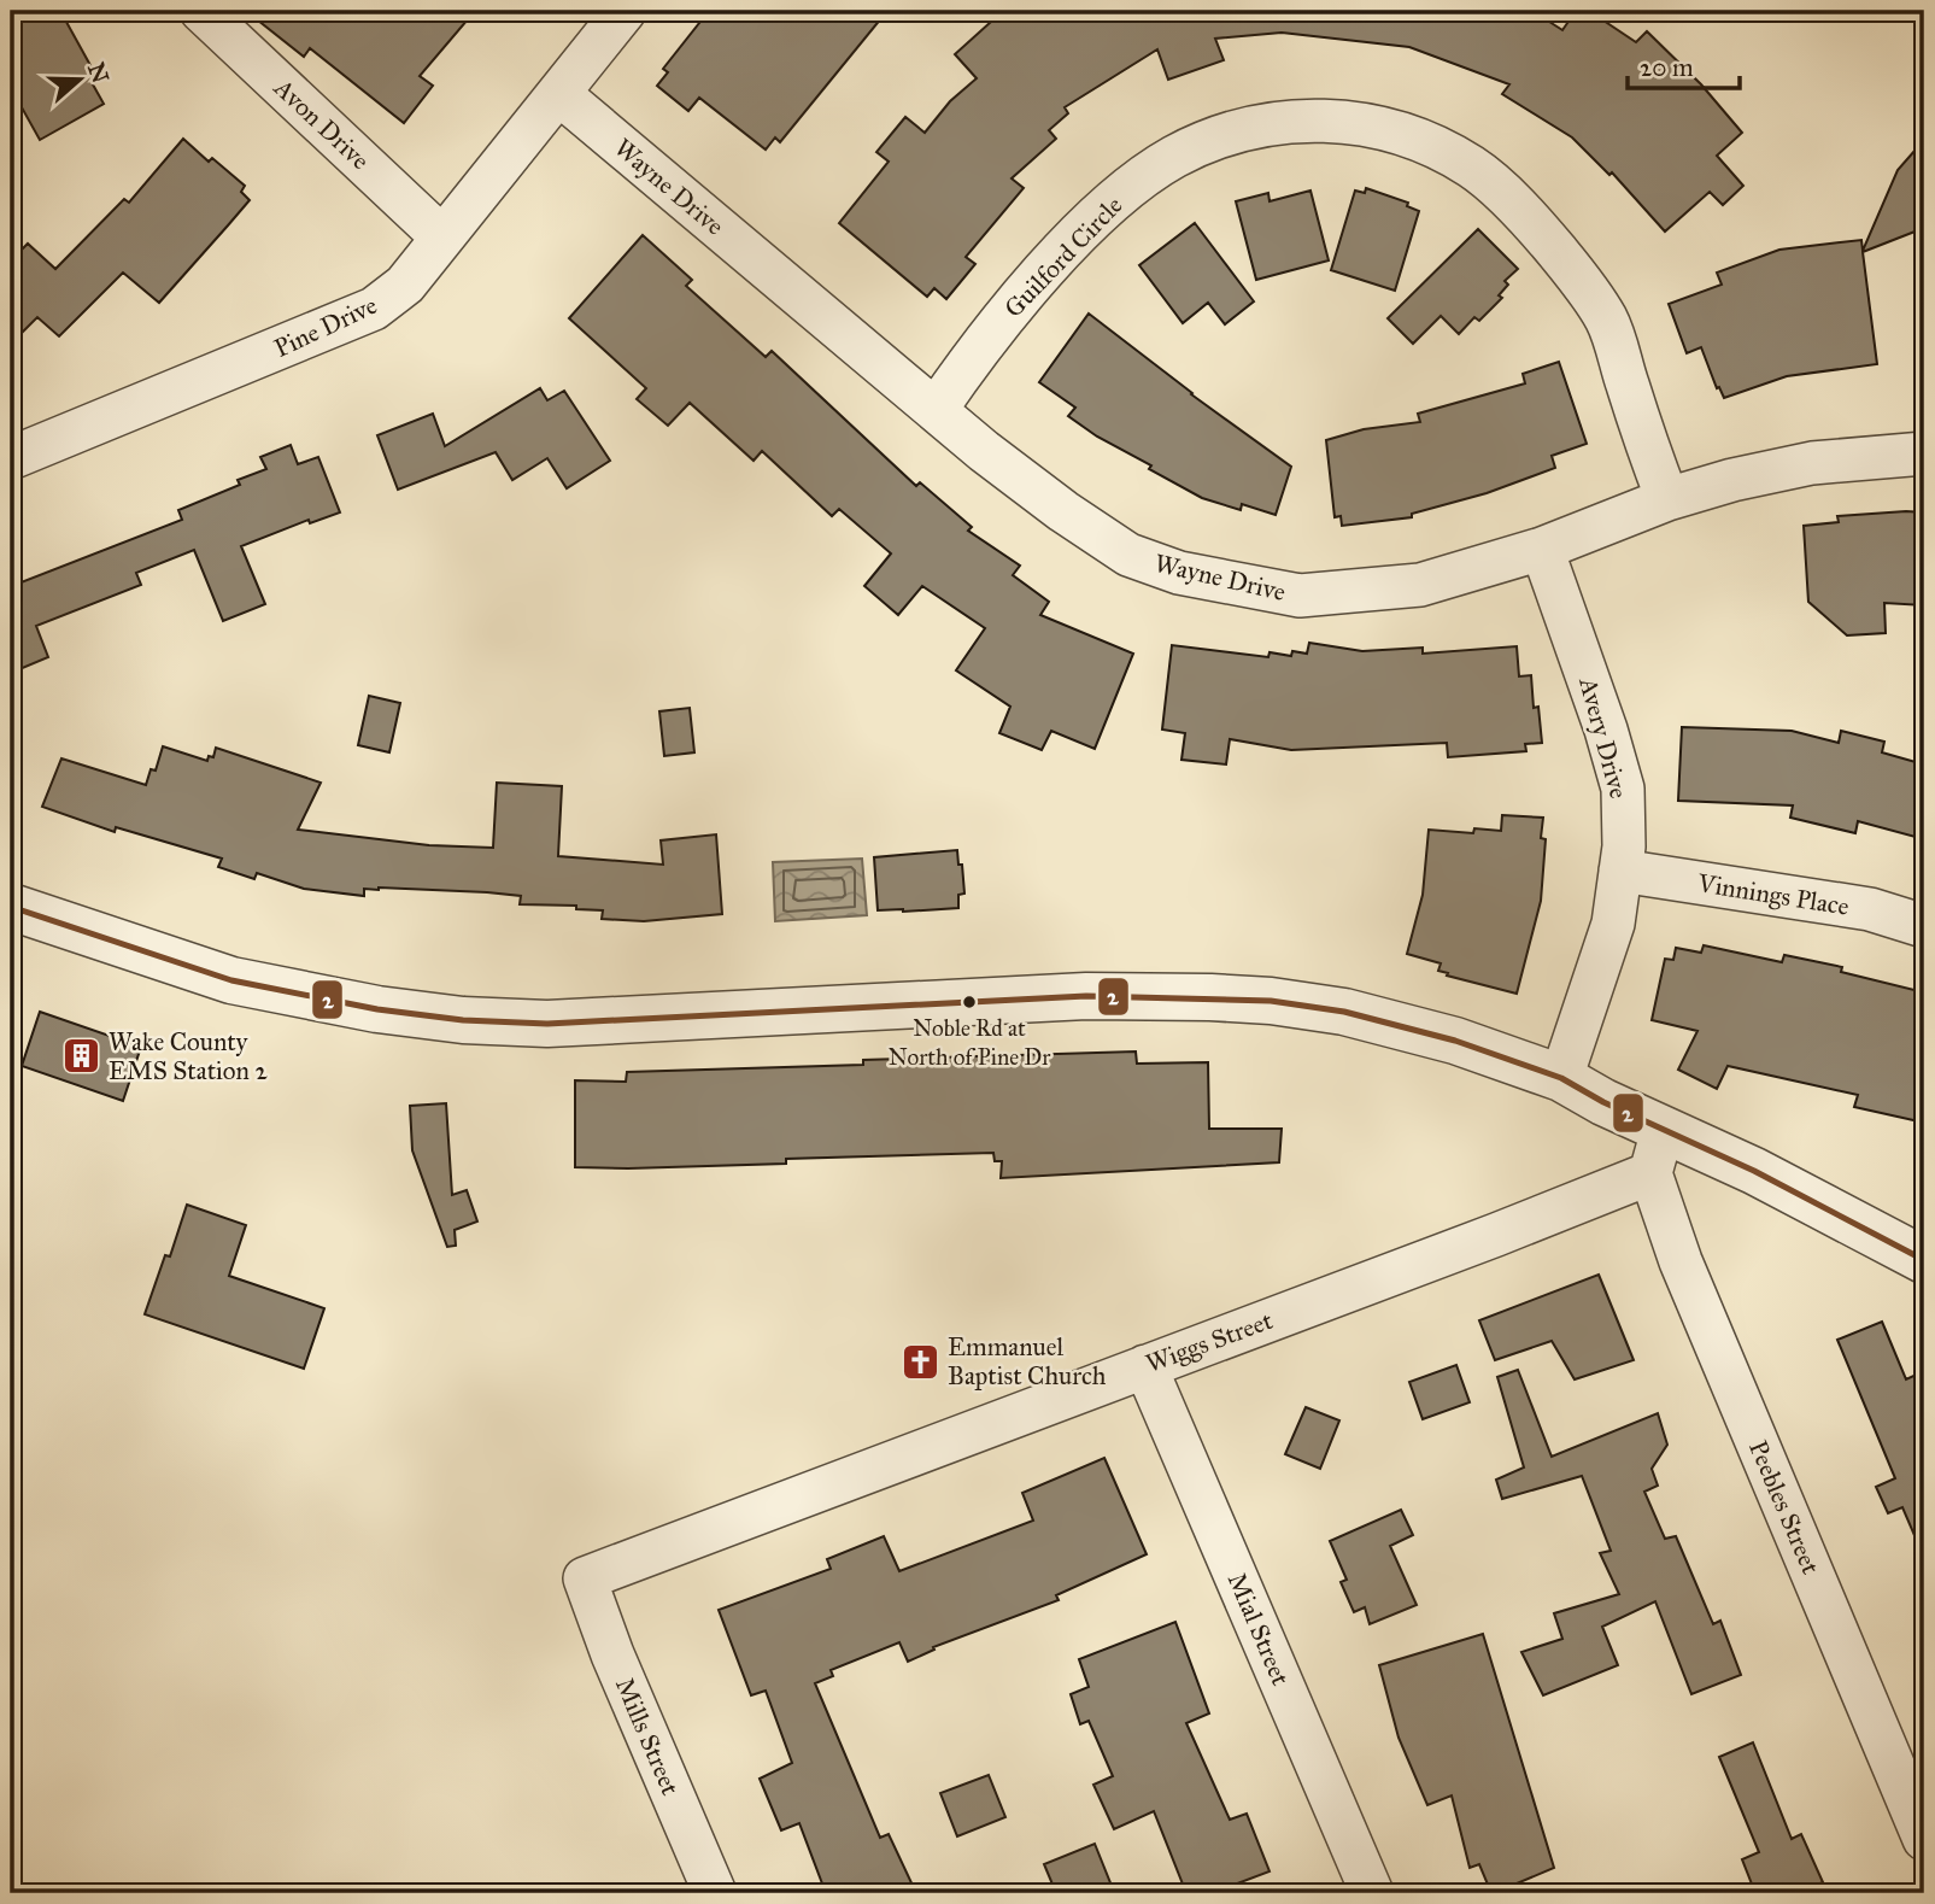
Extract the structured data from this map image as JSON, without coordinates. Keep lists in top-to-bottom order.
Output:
{
  "streets": {
    "street": [
      "Avon Drive",
      "Wayne Drive",
      "Guilford Circle",
      "Pine Drive",
      "Avery Drive",
      "Vinnings Place",
      "Wiggs Street",
      "Peebles Street",
      "Mial Street",
      "Mills Street"
    ]
  },
  "crossings": [
    ["Avon Drive", "Pine Drive"],
    ["Wayne Drive", "Guilford Circle"],
    ["Wayne Drive", "Pine Drive"],
    ["Wayne Drive", "Avery Drive"],
    ["Avery Drive", "Vinnings Place"],
    ["Wiggs Street", "Peebles Street"],
    ["Wiggs Street", "Mial Street"],
    ["Wiggs Street", "Mills Street"]
  ],
  "places": {
    "other": ["Noble Rd at North of Pine Dr"],
    "building": ["Wake County EMS Station 2"],
    "church": ["Emmanuel Baptist Church"]
  },
  "lines": ["transit line 2"],
  "scale_bar": "20 m",
  "north": "right"
}
